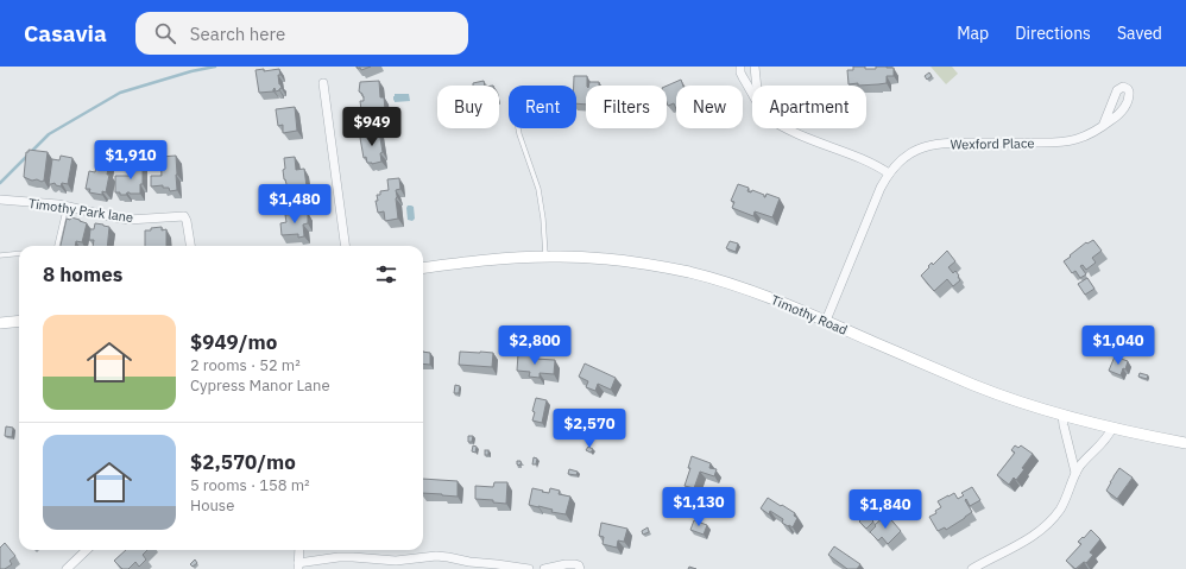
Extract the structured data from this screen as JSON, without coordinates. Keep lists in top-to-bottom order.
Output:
{
  "streets": {
    "main road": ["Timothy Road"],
    "street": ["Wexford Place", "Timothy Park lane"]
  },
  "crossings": [
    ["Wexford Place", "Timothy Road"]
  ],
  "page": {
    "header": "Casavia",
    "search": "Search here",
    "nav": ["Map", "Directions", "Saved"],
    "chip": [
      "Buy",
      "Rent",
      "Filters",
      "New",
      "Apartment"
    ],
    "price": [
      "$949",
      "$1,910",
      "$1,480",
      "$2,800",
      "$1,040",
      "$2,570",
      "$1,130",
      "$1,840"
    ],
    "heading": "8 homes",
    "list": [
      {
        "name": "$949/mo",
        "note": "2 rooms · 52 m² · Cypress Manor Lane"
      },
      {
        "name": "$2,570/mo",
        "note": "5 rooms · 158 m² · House"
      }
    ]
  }
}
